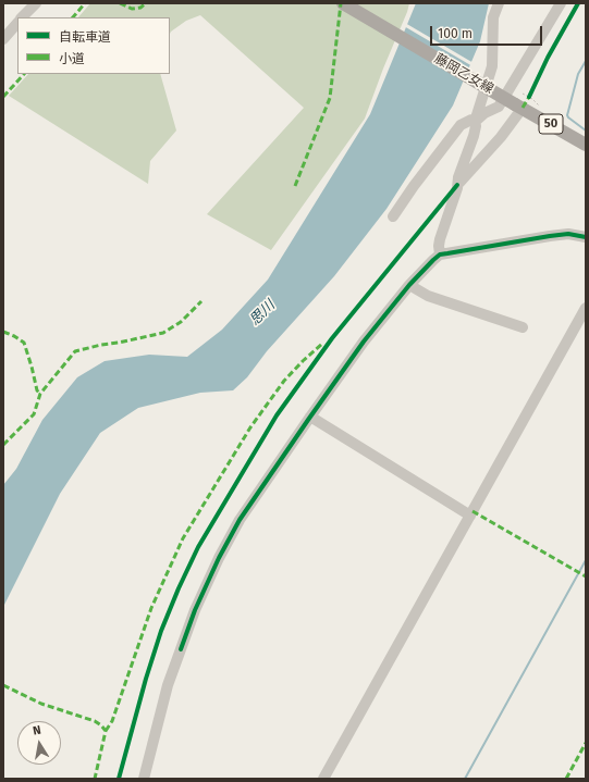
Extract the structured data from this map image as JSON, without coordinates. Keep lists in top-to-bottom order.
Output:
{
  "streets": {
    "main road": ["藤岡乙女線", "50"]
  },
  "water": ["思川"],
  "legend": ["自転車道", "小道"],
  "scale_bar": "100 m",
  "north": "top"
}
